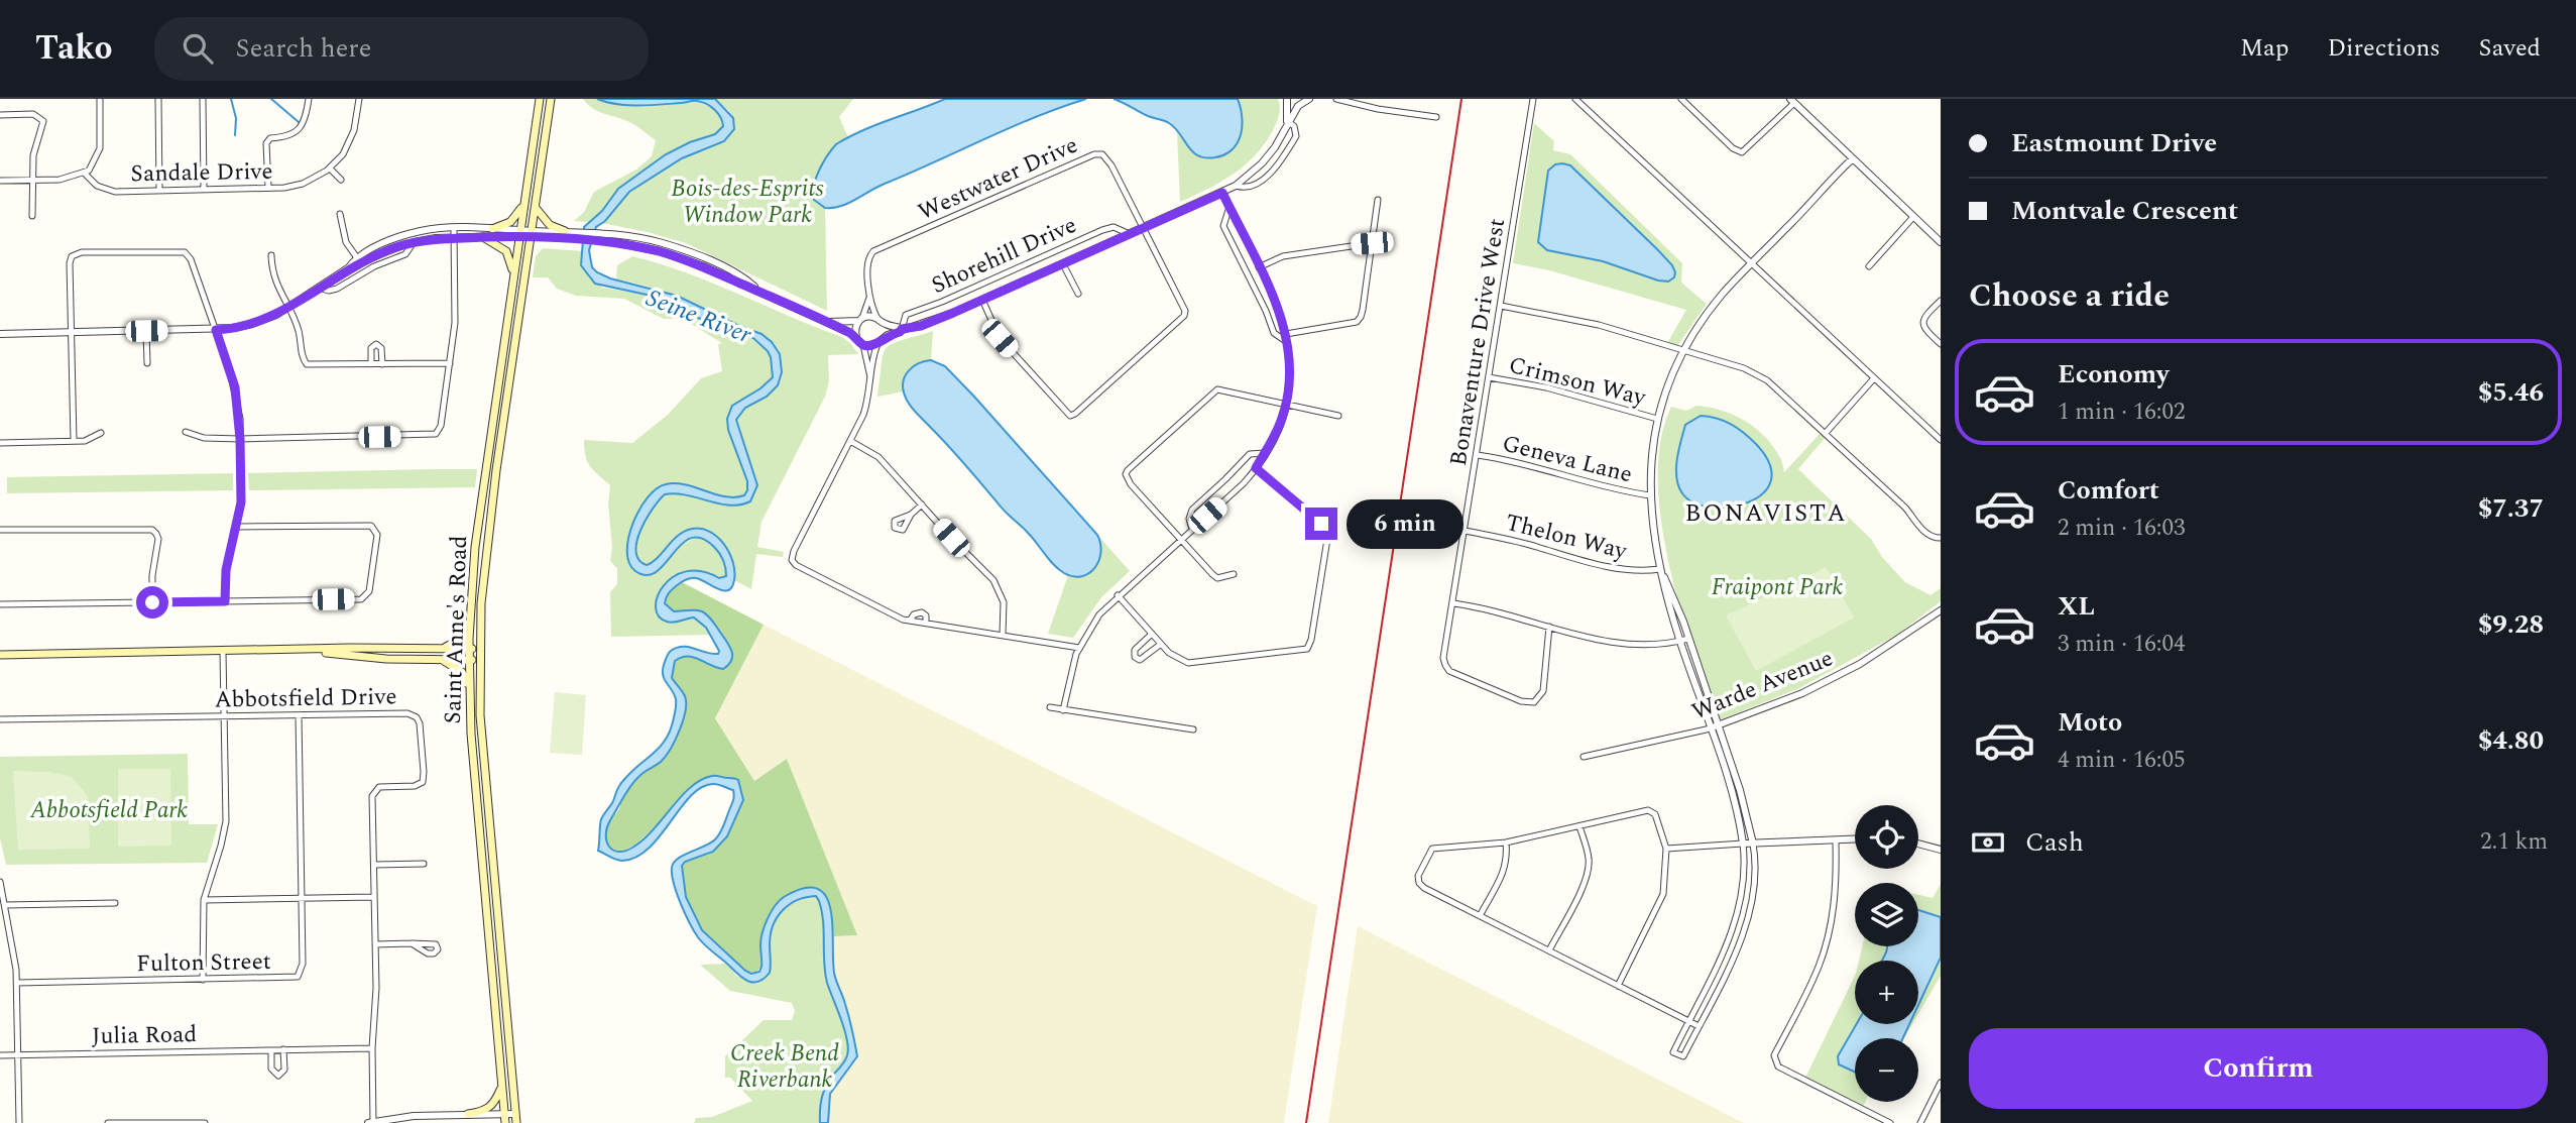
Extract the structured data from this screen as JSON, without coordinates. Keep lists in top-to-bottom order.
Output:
{
  "streets": {
    "main road": ["Saint Anne's Road"],
    "street": [
      "Sandale Drive",
      "Westwater Drive",
      "Shorehill Drive",
      "Bonaventure Drive West",
      "Crimson Way",
      "Geneva Lane",
      "Thelon Way",
      "Warde Avenue",
      "Abbotsfield Drive",
      "Fulton Street",
      "Julia Road"
    ]
  },
  "crossings": [
    ["Westwater Drive", "Shorehill Drive"],
    ["Bonaventure Drive West", "Crimson Way"],
    ["Bonaventure Drive West", "Geneva Lane"],
    ["Bonaventure Drive West", "Thelon Way"],
    ["Abbotsfield Drive", "Fulton Street"],
    ["Abbotsfield Drive", "Julia Road"]
  ],
  "districts": ["BONAVISTA"],
  "water": ["Seine River"],
  "parks": [
    "Bois-des-Esprits Window Park",
    "Fraipont Park",
    "Abbotsfield Park",
    "Creek Bend Riverbank"
  ],
  "page": {
    "header": "Tako",
    "search": "Search here",
    "nav": ["Map", "Directions", "Saved"],
    "banner": ["Eastmount Drive", "Montvale Crescent"],
    "heading": "Choose a ride",
    "list": [
      {
        "name": "Economy",
        "note": "1 min · 16:02",
        "value": "$5.46"
      },
      {
        "name": "Comfort",
        "note": "2 min · 16:03",
        "value": "$7.37"
      },
      {
        "name": "XL",
        "note": "3 min · 16:04",
        "value": "$9.28"
      },
      {
        "name": "Moto",
        "note": "4 min · 16:05",
        "value": "$4.80"
      }
    ],
    "bubble": "6 min",
    "pay": ["Cash", "2.1 km"],
    "map_buttons": ["+", "−"],
    "buttons": "Confirm"
  }
}
